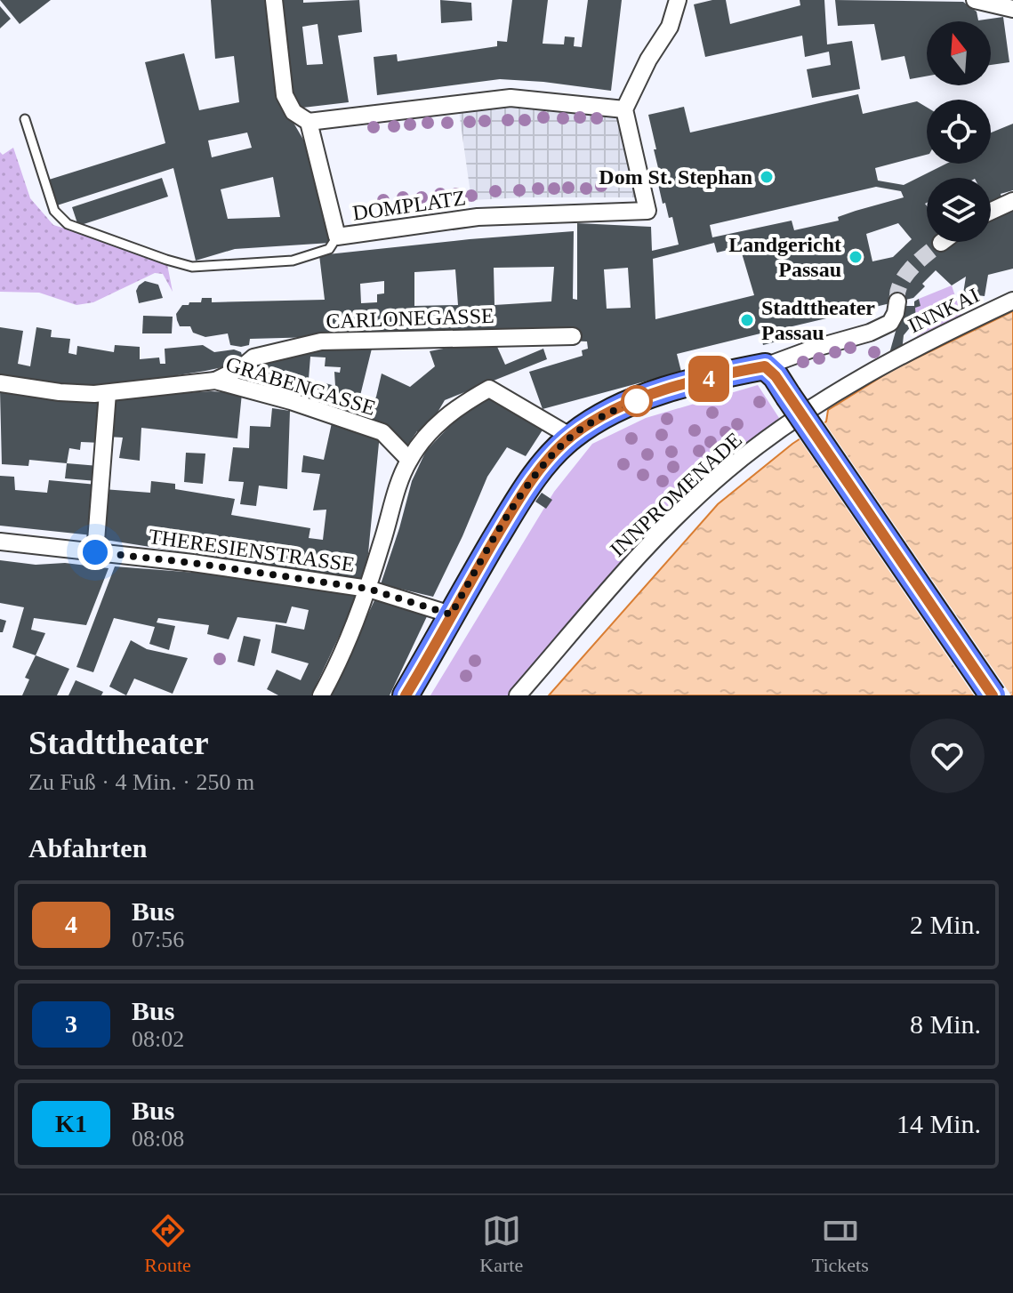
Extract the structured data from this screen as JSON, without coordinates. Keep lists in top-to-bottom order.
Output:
{
  "streets": {
    "street": [
      "DOMPLATZ",
      "INNKAI",
      "CARLONEGASSE",
      "GRABENGASSE",
      "INNPROMENADE",
      "THERESIENSTRASSE"
    ]
  },
  "crossings": [
    ["INNKAI", "INNPROMENADE"],
    ["CARLONEGASSE", "GRABENGASSE"]
  ],
  "places": ["Dom St. Stephan", "Landgericht Passau", "Stadttheater Passau"],
  "lines": ["bus line 4"],
  "north": "top",
  "page": {
    "on_map": "4",
    "heading": [
      ["Stadttheater", "Zu Fuß · 4 Min. · 250 m"],
      "Abfahrten"
    ],
    "list": [
      {
        "mark": "4",
        "name": "Bus",
        "note": "07:56",
        "value": "2 Min."
      },
      {
        "mark": "3",
        "name": "Bus",
        "note": "08:02",
        "value": "8 Min."
      },
      {
        "mark": "K1",
        "name": "Bus",
        "note": "08:08",
        "value": "14 Min."
      }
    ],
    "tabs": ["Route", "Karte", "Tickets"]
  }
}
